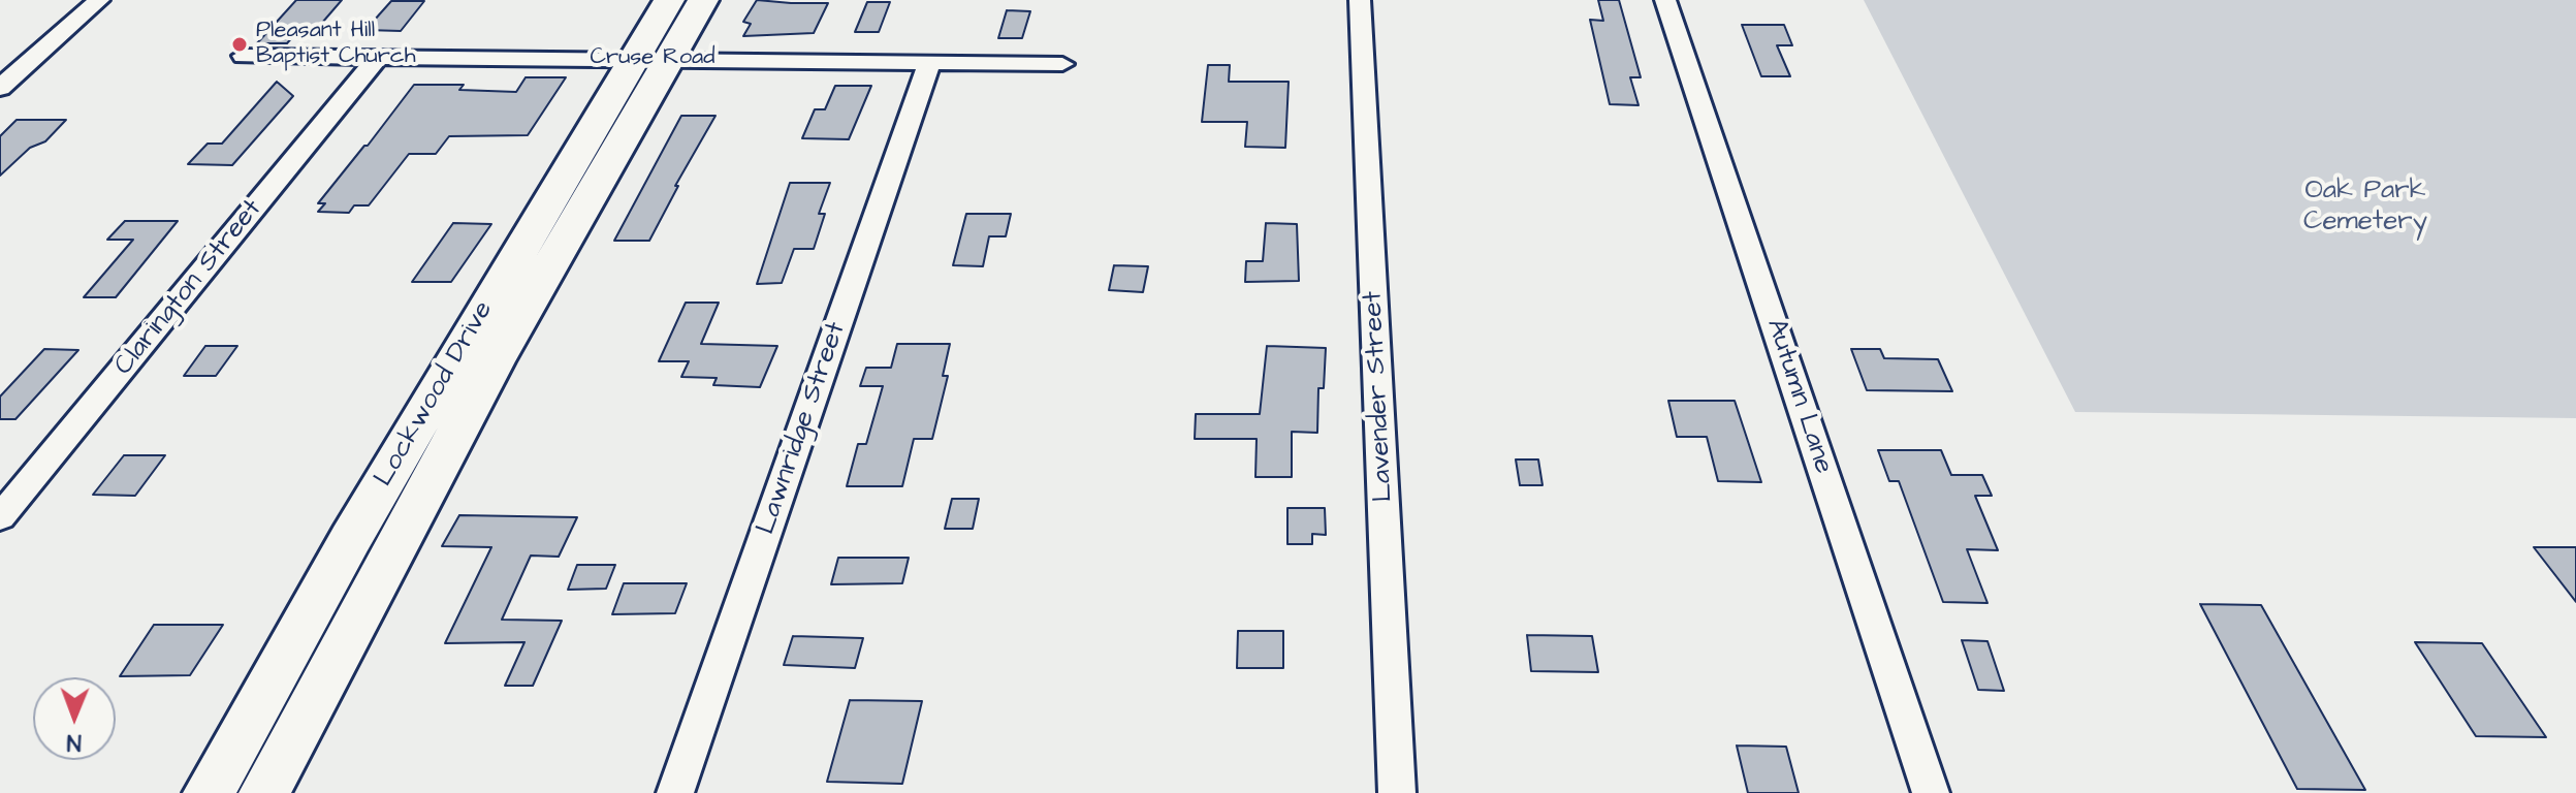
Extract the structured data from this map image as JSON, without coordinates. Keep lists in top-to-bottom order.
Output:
{
  "streets": {
    "main road": ["Lockwood Drive"],
    "street": [
      "Cruse Road",
      "Clarington Street",
      "Lavender Street",
      "Autumn Lane",
      "Lawnridge Street"
    ]
  },
  "crossings": [
    ["Cruse Road", "Clarington Street"],
    ["Cruse Road", "Lockwood Drive"],
    ["Cruse Road", "Lawnridge Street"]
  ],
  "parks": ["Oak Park Cemetery"],
  "places": ["Pleasant Hill Baptist Church"],
  "north": "bottom"
}
